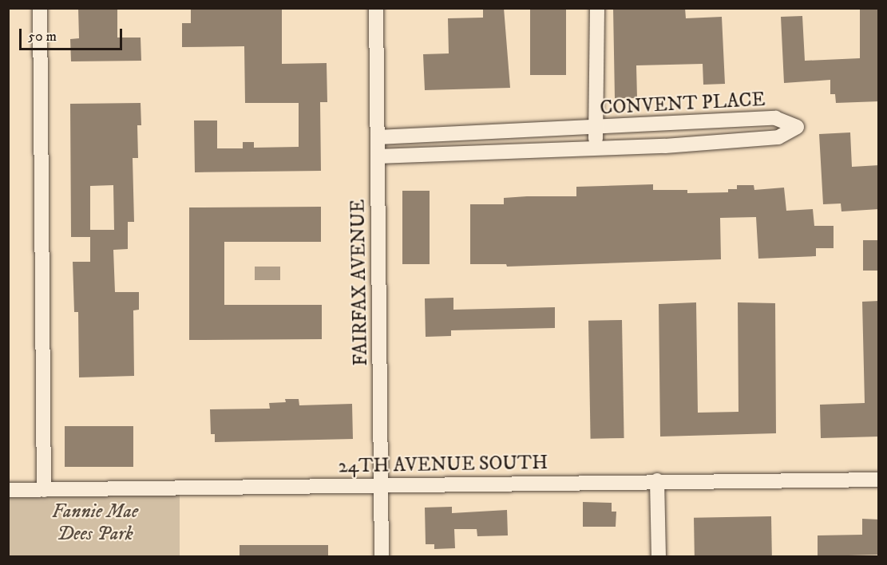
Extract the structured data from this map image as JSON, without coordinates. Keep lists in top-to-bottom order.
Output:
{
  "streets": {
    "street": ["CONVENT PLACE", "FAIRFAX AVENUE", "24TH AVENUE SOUTH"]
  },
  "crossings": [
    ["CONVENT PLACE", "FAIRFAX AVENUE"],
    ["FAIRFAX AVENUE", "24TH AVENUE SOUTH"]
  ],
  "parks": ["Fannie Mae Dees Park"],
  "scale_bar": "50 m"
}
